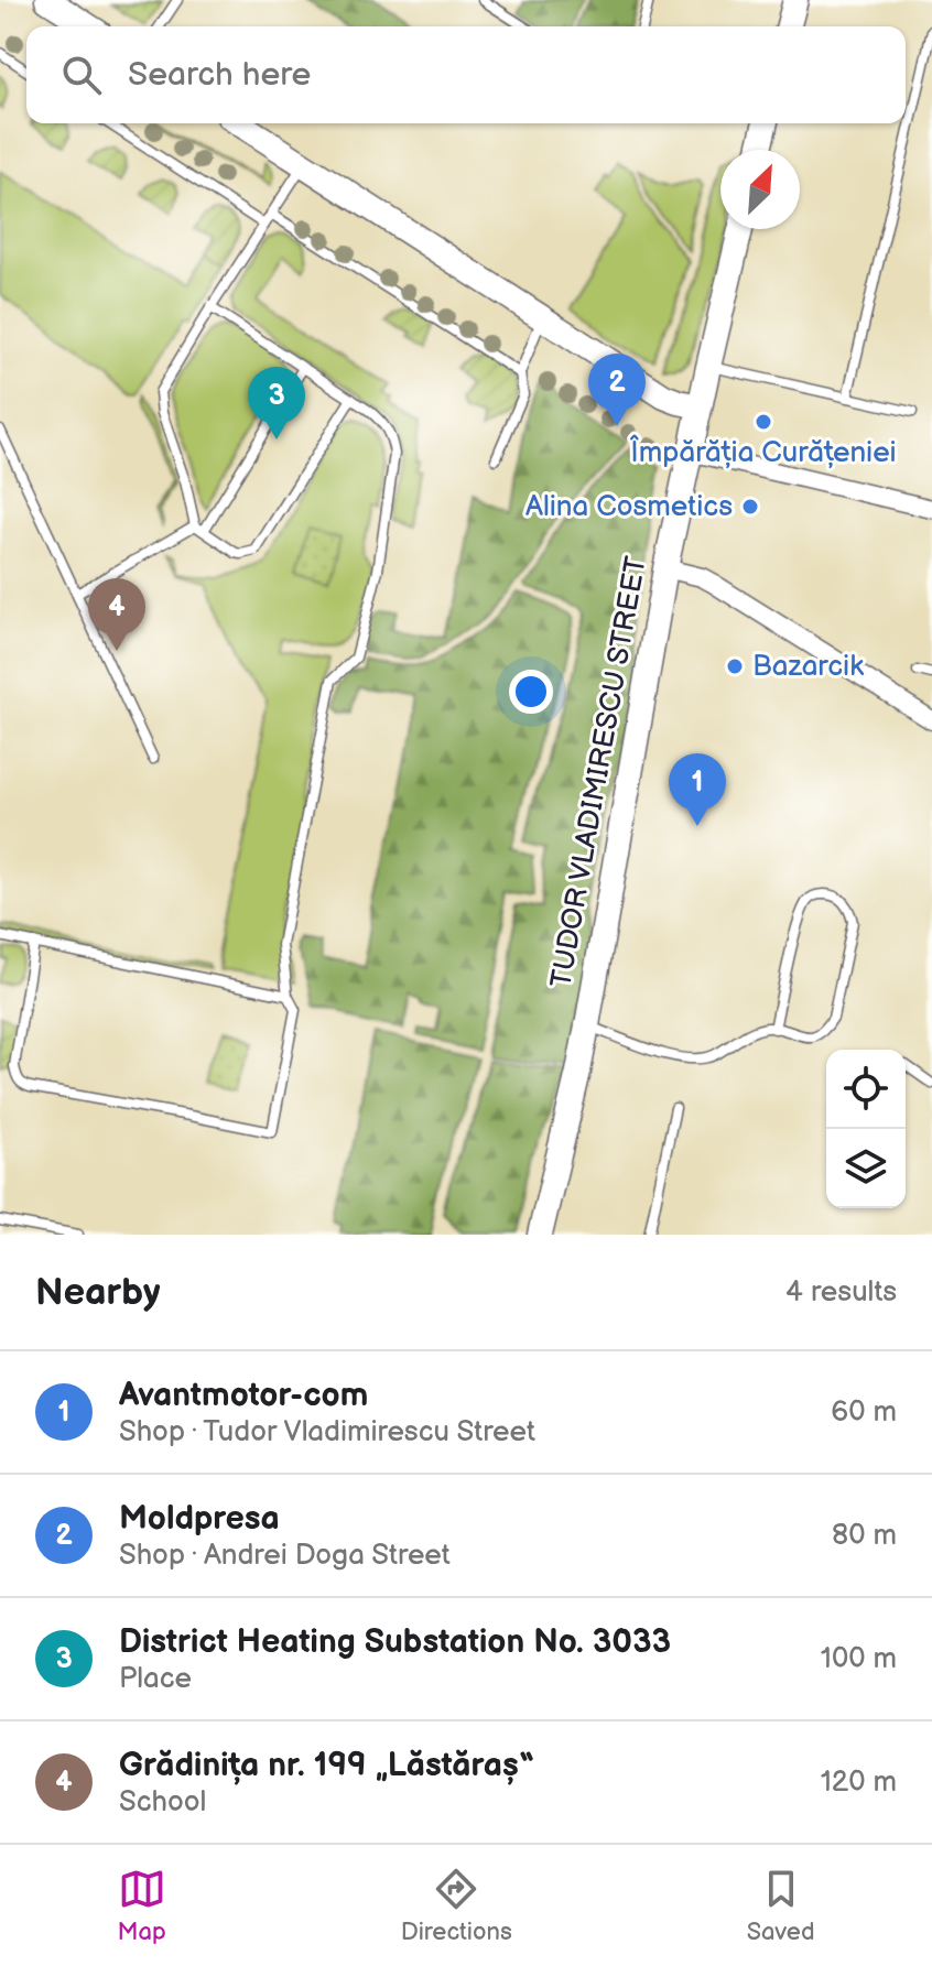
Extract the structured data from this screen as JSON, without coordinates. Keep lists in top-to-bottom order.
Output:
{
  "streets": {
    "main road": ["TUDOR VLADIMIRESCU STREET"]
  },
  "places": ["Împărăția Curățeniei", "Alina Cosmetics", "Bazarcik"],
  "north": "top right",
  "page": {
    "search": "Search here",
    "pins": [
      "2",
      "3",
      "4",
      "1"
    ],
    "heading": ["Nearby", "4 results"],
    "list": [
      {
        "mark": "1",
        "name": "Avantmotor-com",
        "note": "Shop · Tudor Vladimirescu Street",
        "value": "60 m"
      },
      {
        "mark": "2",
        "name": "Moldpresa",
        "note": "Shop · Andrei Doga Street",
        "value": "80 m"
      },
      {
        "mark": "3",
        "name": "District Heating Substation No. 3033",
        "note": "Place",
        "value": "100 m"
      },
      {
        "mark": "4",
        "name": "Grădinița nr. 199 „Lăstăraș“",
        "note": "School",
        "value": "120 m"
      }
    ],
    "nav": ["Map", "Directions", "Saved"]
  }
}
